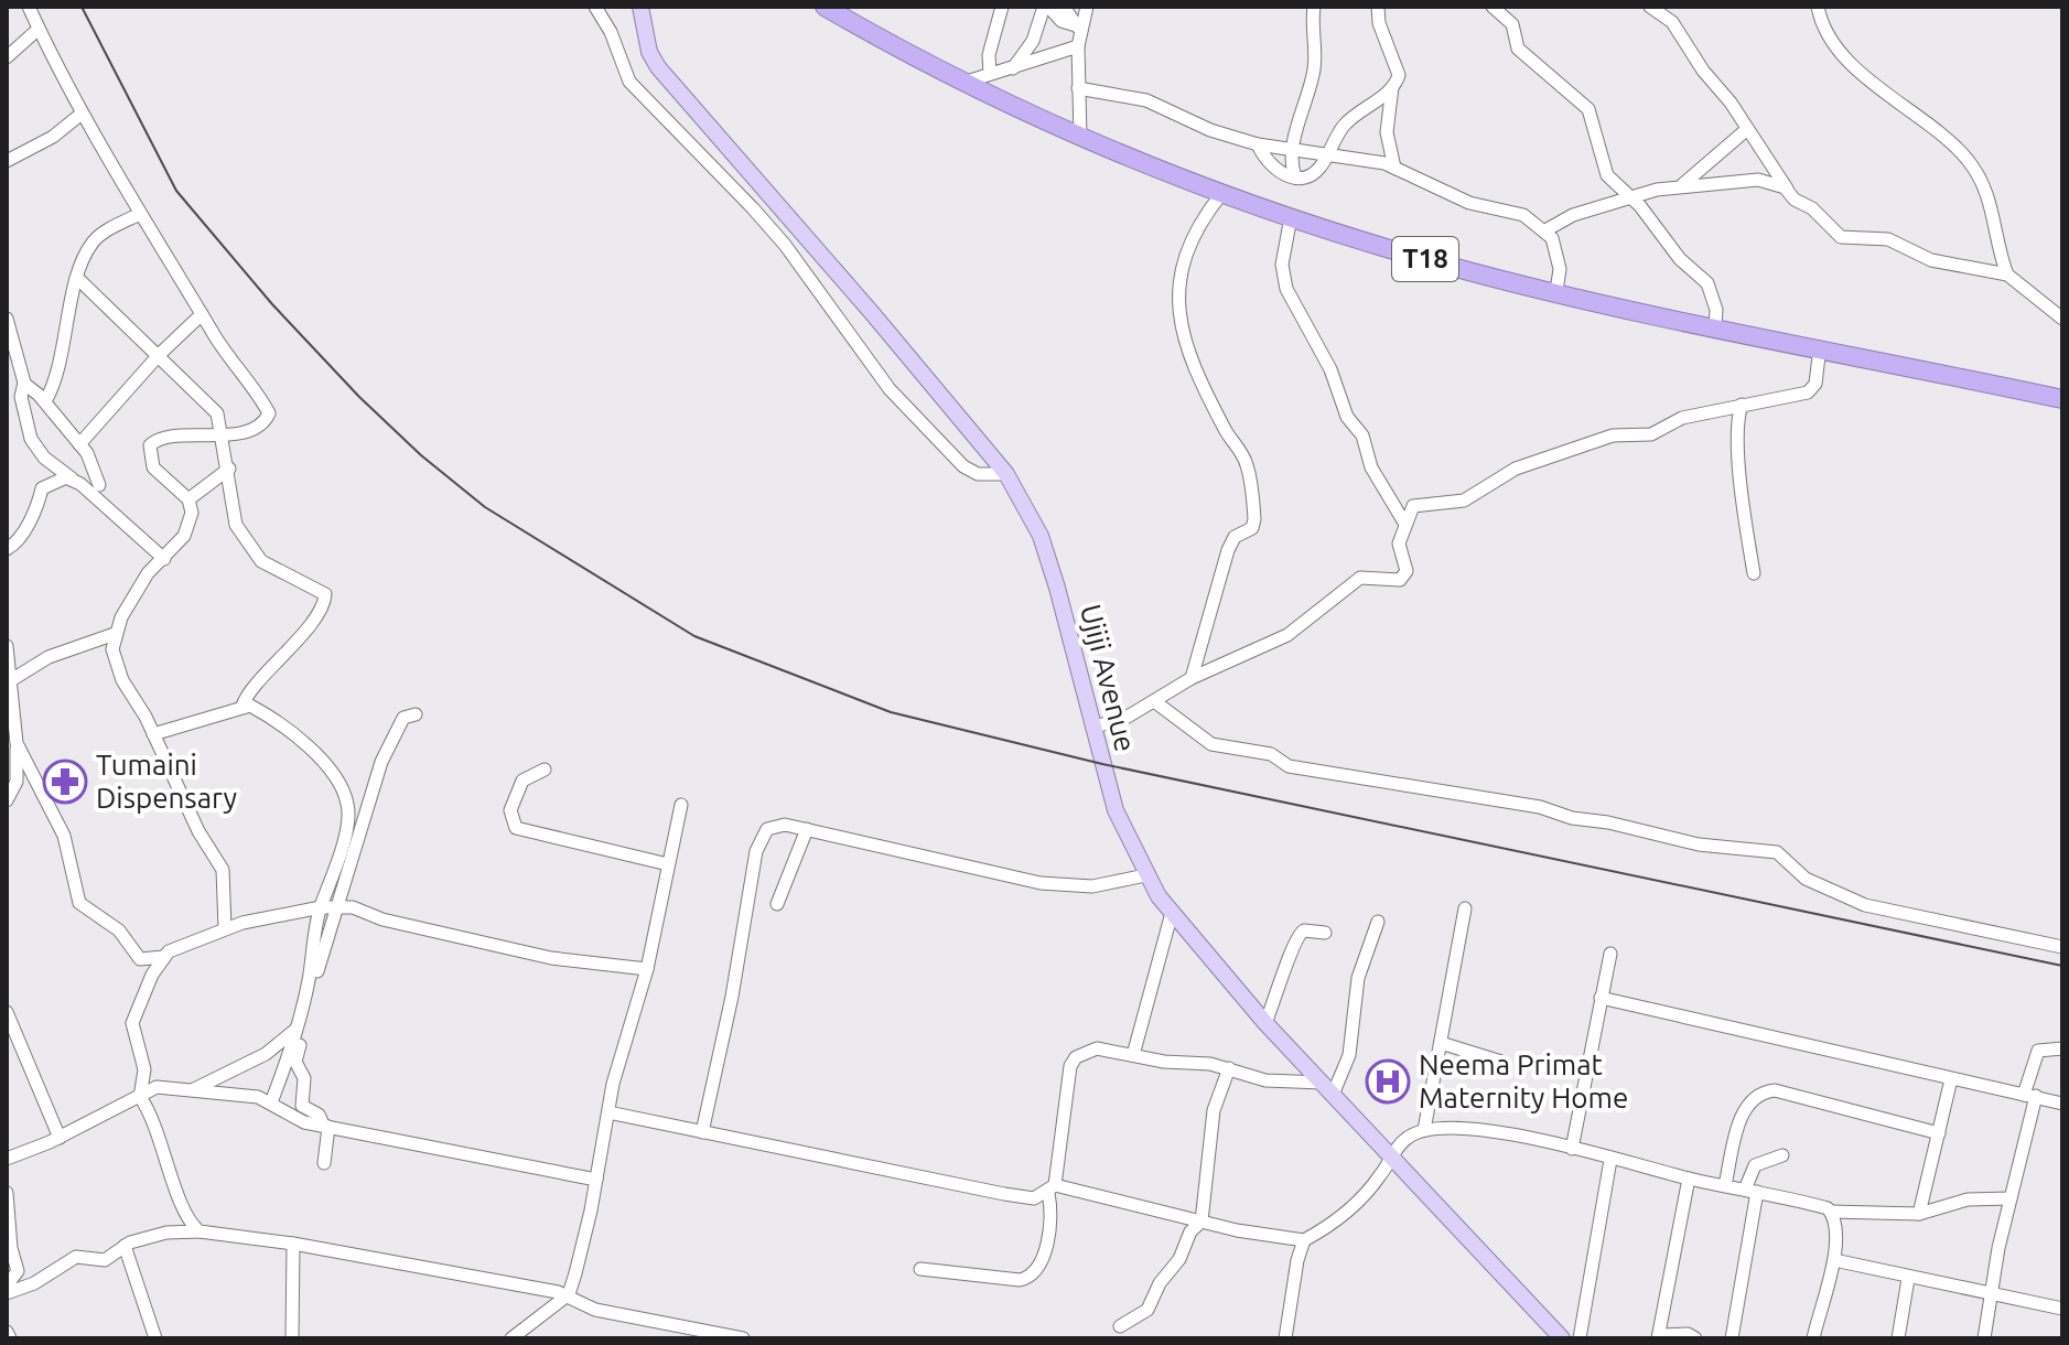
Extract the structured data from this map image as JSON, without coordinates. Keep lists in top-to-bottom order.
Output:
{
  "streets": {
    "highway": ["T18"],
    "main road": ["Ujiji Avenue"]
  },
  "places": {
    "pharmacy": ["Tumaini Dispensary"],
    "hospital": ["Neema Primat Maternity Home"]
  }
}
